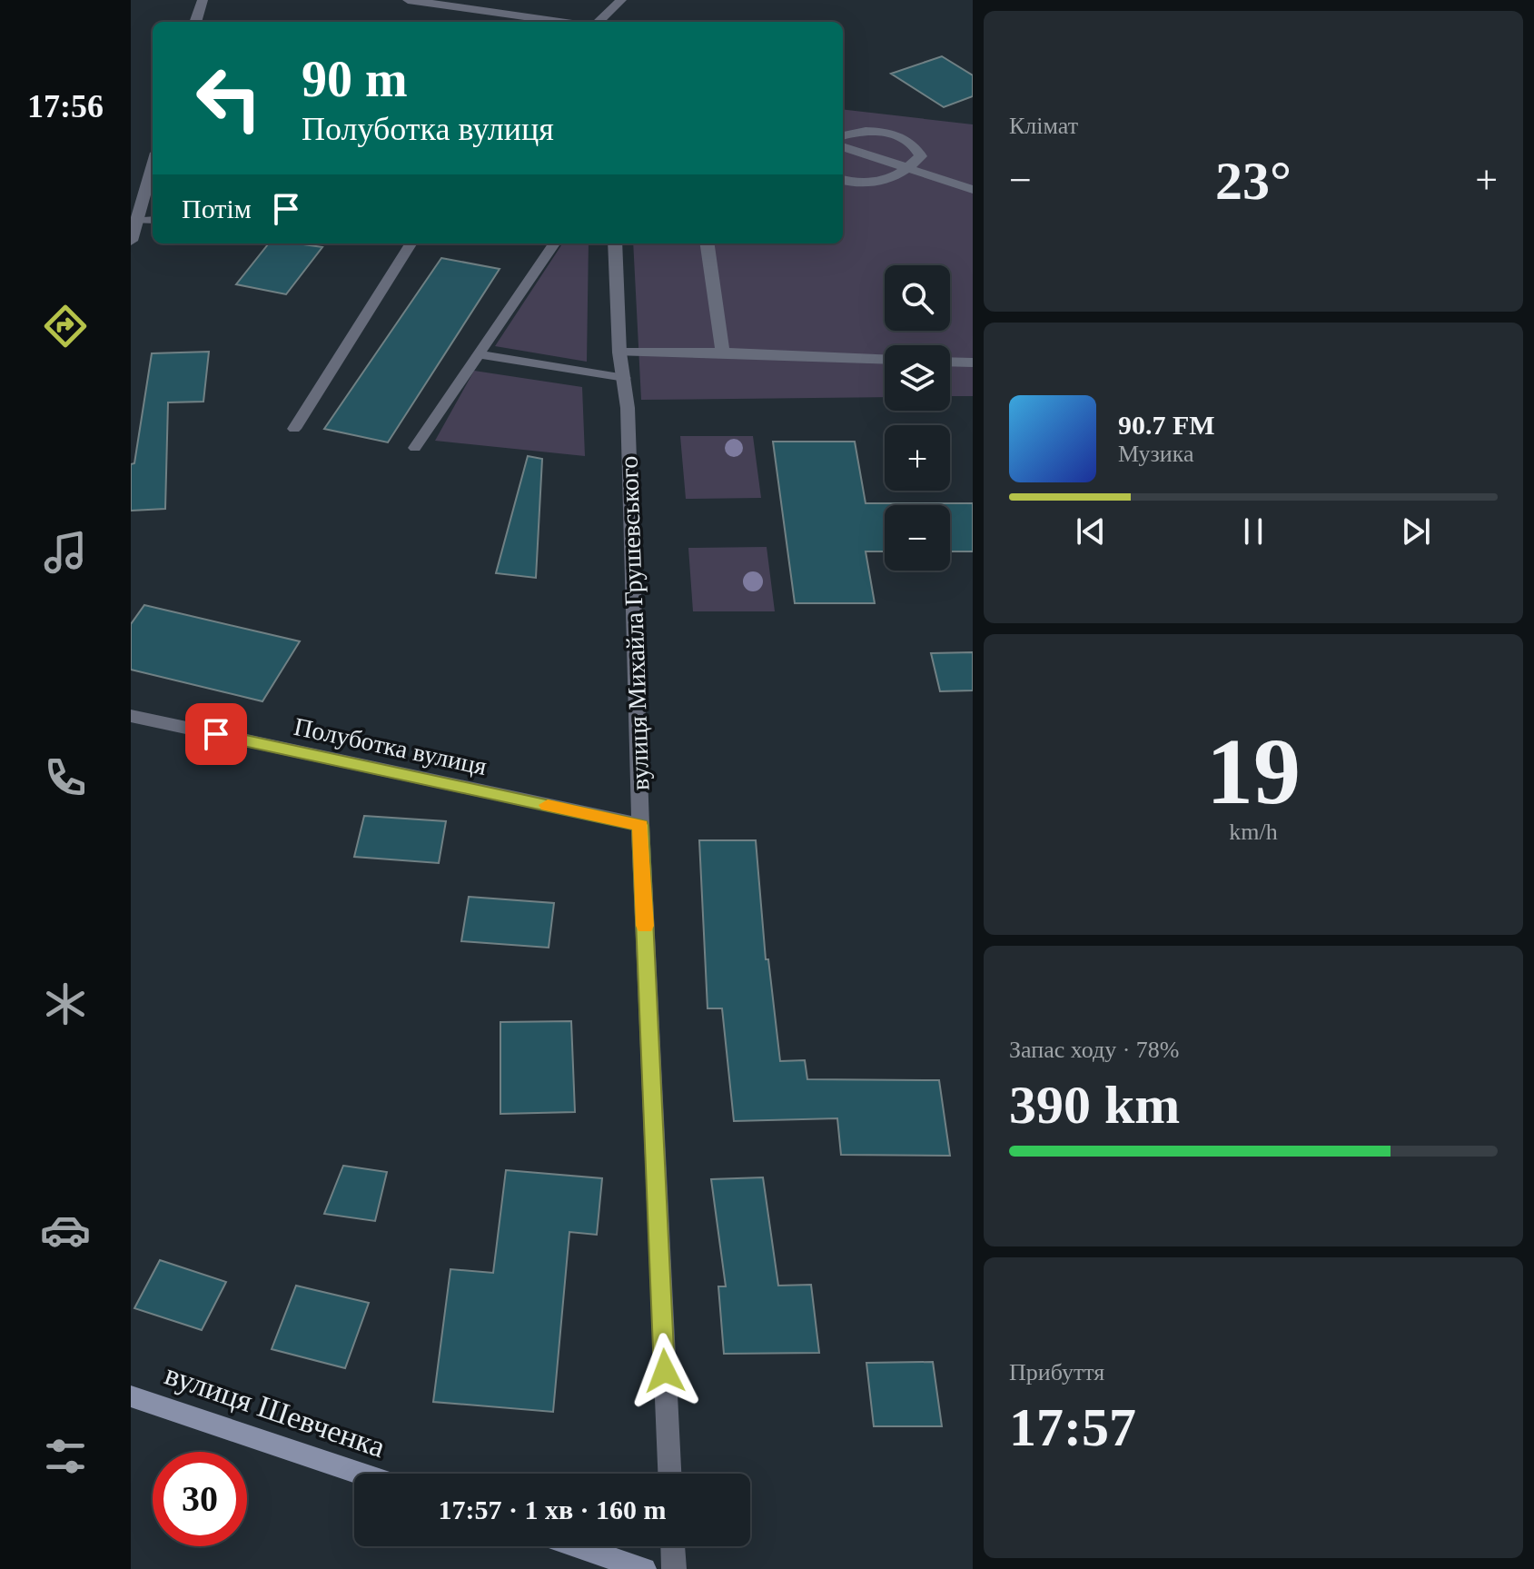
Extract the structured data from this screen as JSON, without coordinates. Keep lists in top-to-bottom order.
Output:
{
  "streets": {
    "main road": ["вулиця Шевченка"],
    "street": ["вулиця Михайла Грушевського", "Полуботка вулиця"]
  },
  "crossings": [
    ["вулиця Михайла Грушевського", "Полуботка вулиця"]
  ],
  "page": {
    "tabs": "17:56",
    "tile": [
      "Клімат",
      ["19", "km/h"],
      ["Запас ходу · 78%", "390 km"],
      ["Прибуття", "17:57"]
    ],
    "turn": ["90 m", "Полуботка вулиця"],
    "heat": ["−", "23°", "+"],
    "then": "Потім",
    "map_buttons": ["+", "−"],
    "song": ["90.7 FM", "Музика"],
    "limit": "30",
    "trip": "17:57 · 1 хв · 160 m"
  }
}
